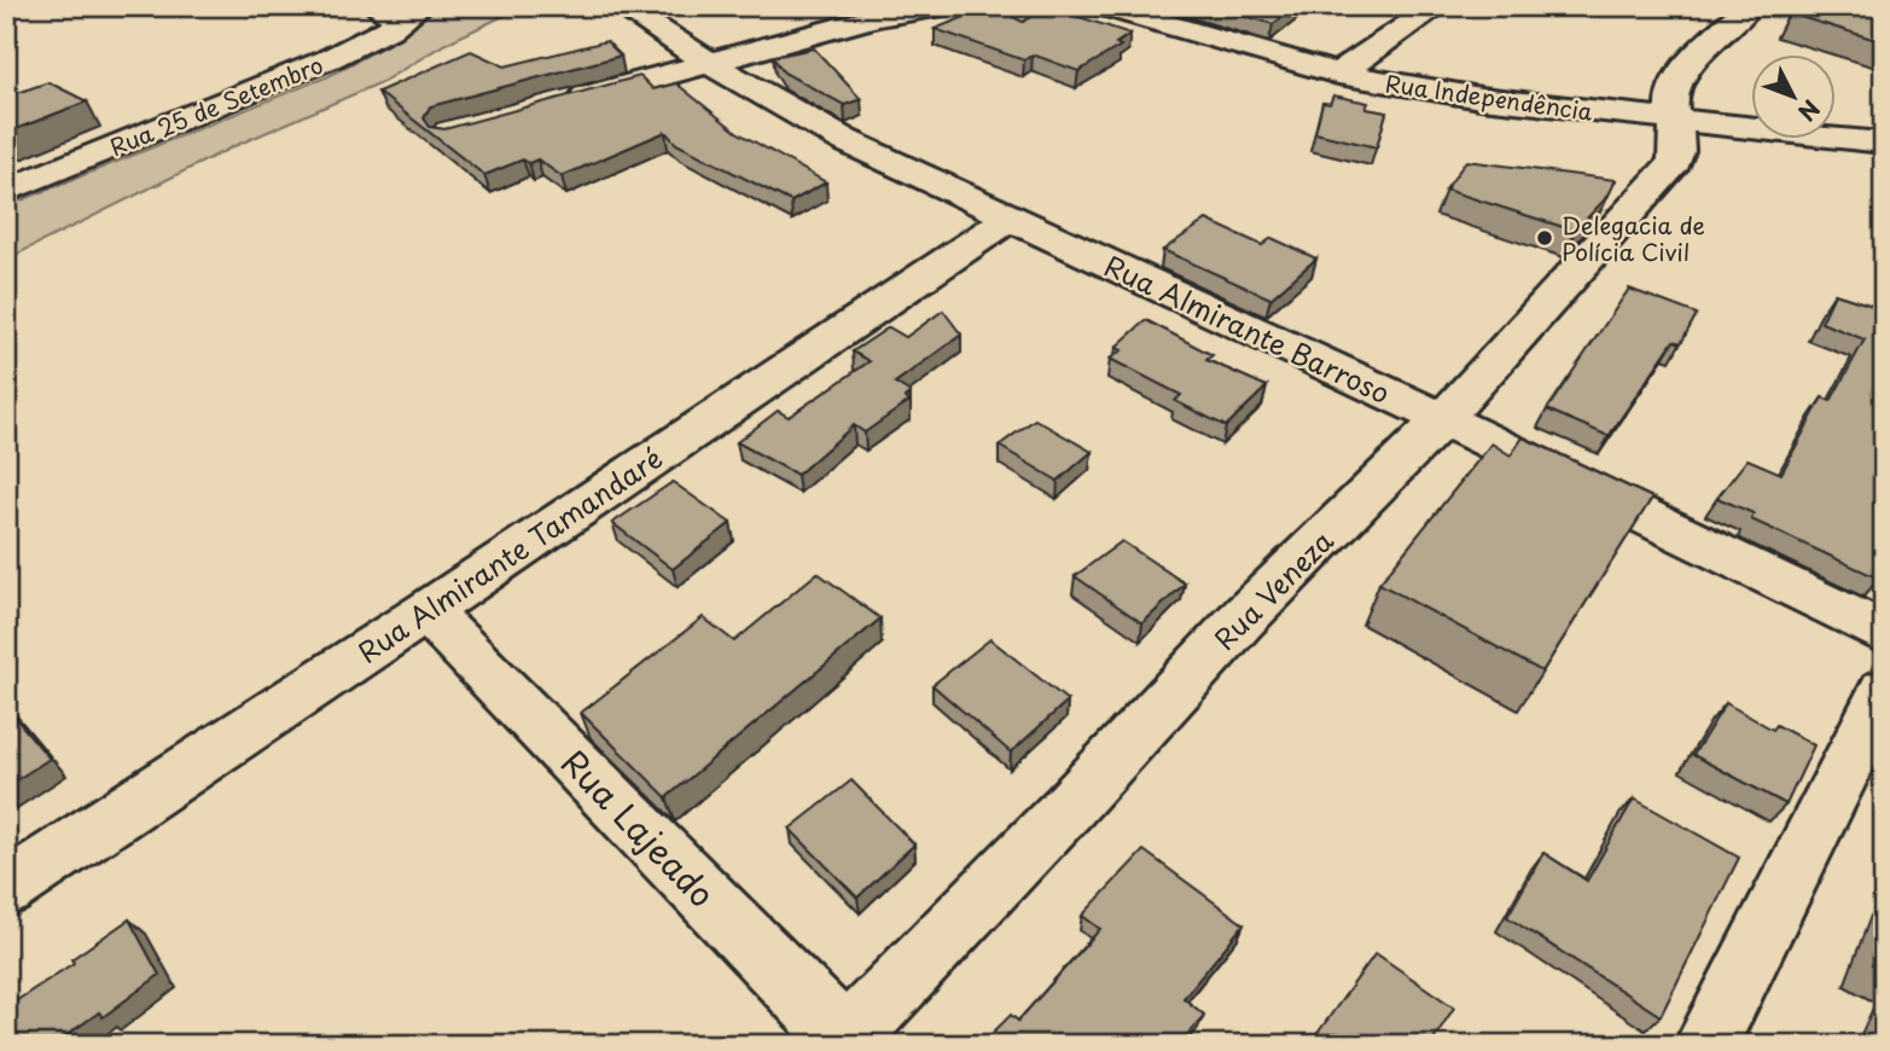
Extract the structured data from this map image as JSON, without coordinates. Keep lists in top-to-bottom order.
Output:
{
  "streets": {
    "street": [
      "Rua Independência",
      "Rua 25 de Setembro",
      "Rua Almirante Barroso",
      "Rua Almirante Tamandaré",
      "Rua Veneza",
      "Rua Lajeado"
    ]
  },
  "crossings": [
    ["Rua Independência", "Rua Veneza"],
    ["Rua Almirante Barroso", "Rua Almirante Tamandaré"],
    ["Rua Almirante Barroso", "Rua Veneza"],
    ["Rua Almirante Tamandaré", "Rua Lajeado"],
    ["Rua Veneza", "Rua Lajeado"]
  ],
  "places": ["Delegacia de Polícia Civil"],
  "north": "bottom right"
}
